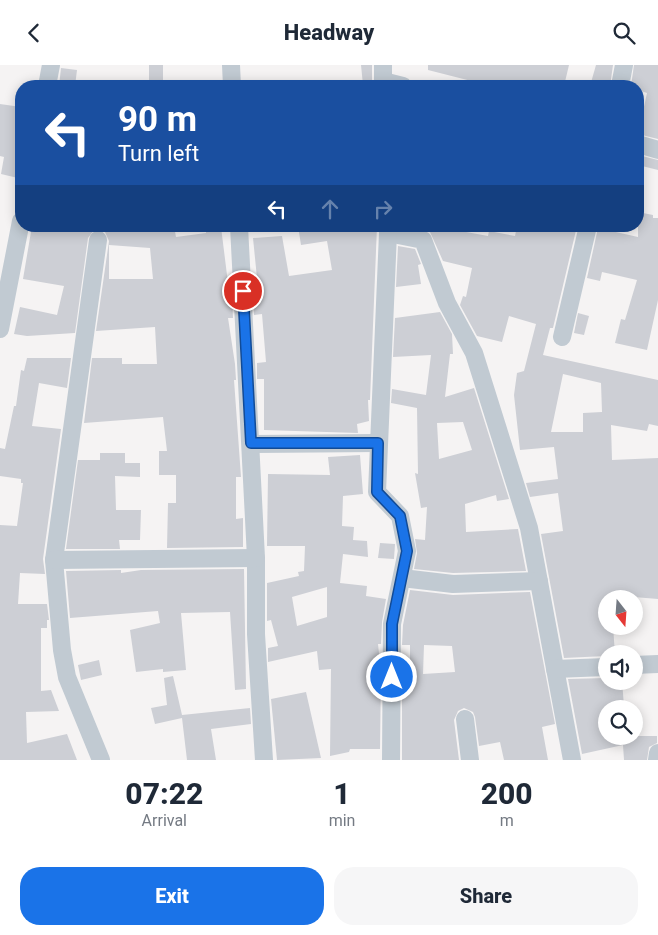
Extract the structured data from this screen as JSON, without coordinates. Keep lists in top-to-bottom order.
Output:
{
  "north": "bottom",
  "page": {
    "header": "Headway",
    "turn": ["90 m", "Turn left"],
    "eta": [
      "07:22",
      "Arrival",
      "1",
      "min",
      "200",
      "m"
    ],
    "buttons": ["Exit", "Share"]
  }
}
